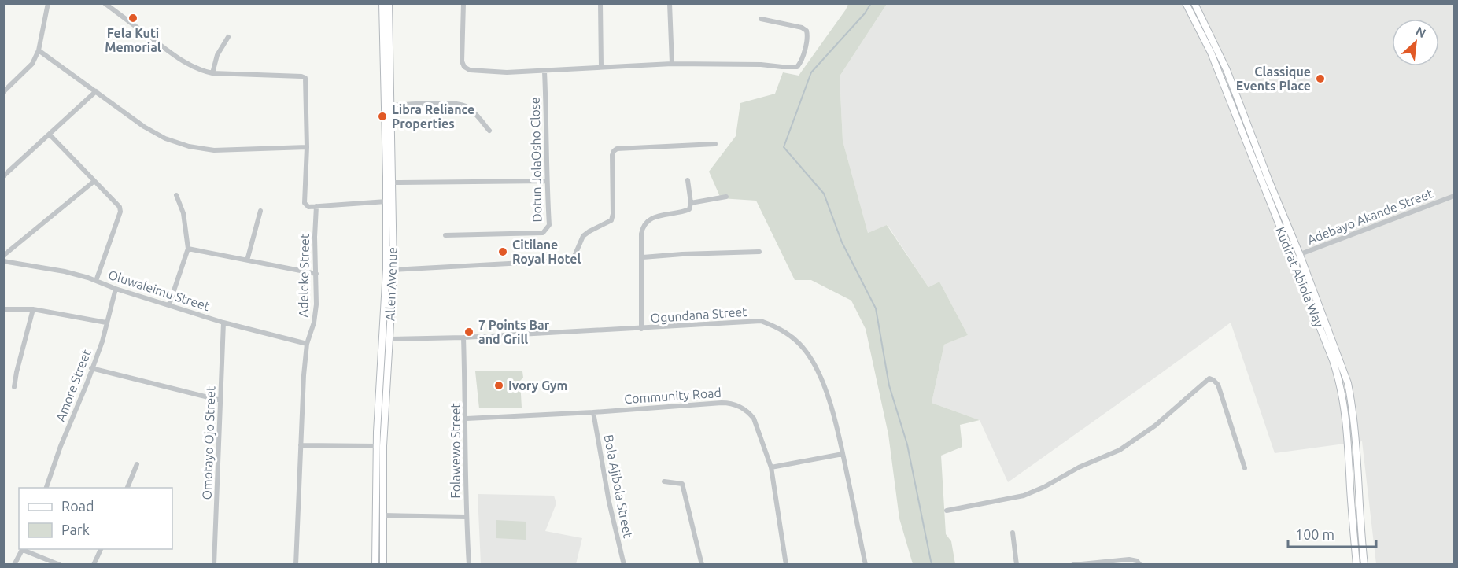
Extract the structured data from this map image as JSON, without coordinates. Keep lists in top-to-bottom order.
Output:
{
  "streets": {
    "main road": ["Kudirat Abiola Way", "Allen Avenue"],
    "street": [
      "Dotun JolaOsho Close",
      "Adebayo Akande Street",
      "Adeleke Street",
      "Oluwaleimu Street",
      "Ogundana Street",
      "Amore Street",
      "Community Road",
      "Omotayo Ojo Street",
      "Folawewo Street",
      "Bola Ajibola Street"
    ]
  },
  "crossings": [
    ["Adebayo Akande Street", "Kudirat Abiola Way"],
    ["Adeleke Street", "Oluwaleimu Street"],
    ["Allen Avenue", "Ogundana Street"],
    ["Oluwaleimu Street", "Amore Street"],
    ["Oluwaleimu Street", "Omotayo Ojo Street"],
    ["Ogundana Street", "Folawewo Street"],
    ["Community Road", "Folawewo Street"],
    ["Community Road", "Bola Ajibola Street"]
  ],
  "places": [
    "Fela Kuti Memorial",
    "Classique Events Place",
    "Libra Reliance Properties",
    "Citilane Royal Hotel",
    "7 Points Bar and Grill",
    "Ivory Gym"
  ],
  "legend": ["Road", "Park"],
  "scale_bar": "100 m",
  "north": "top right"
}
